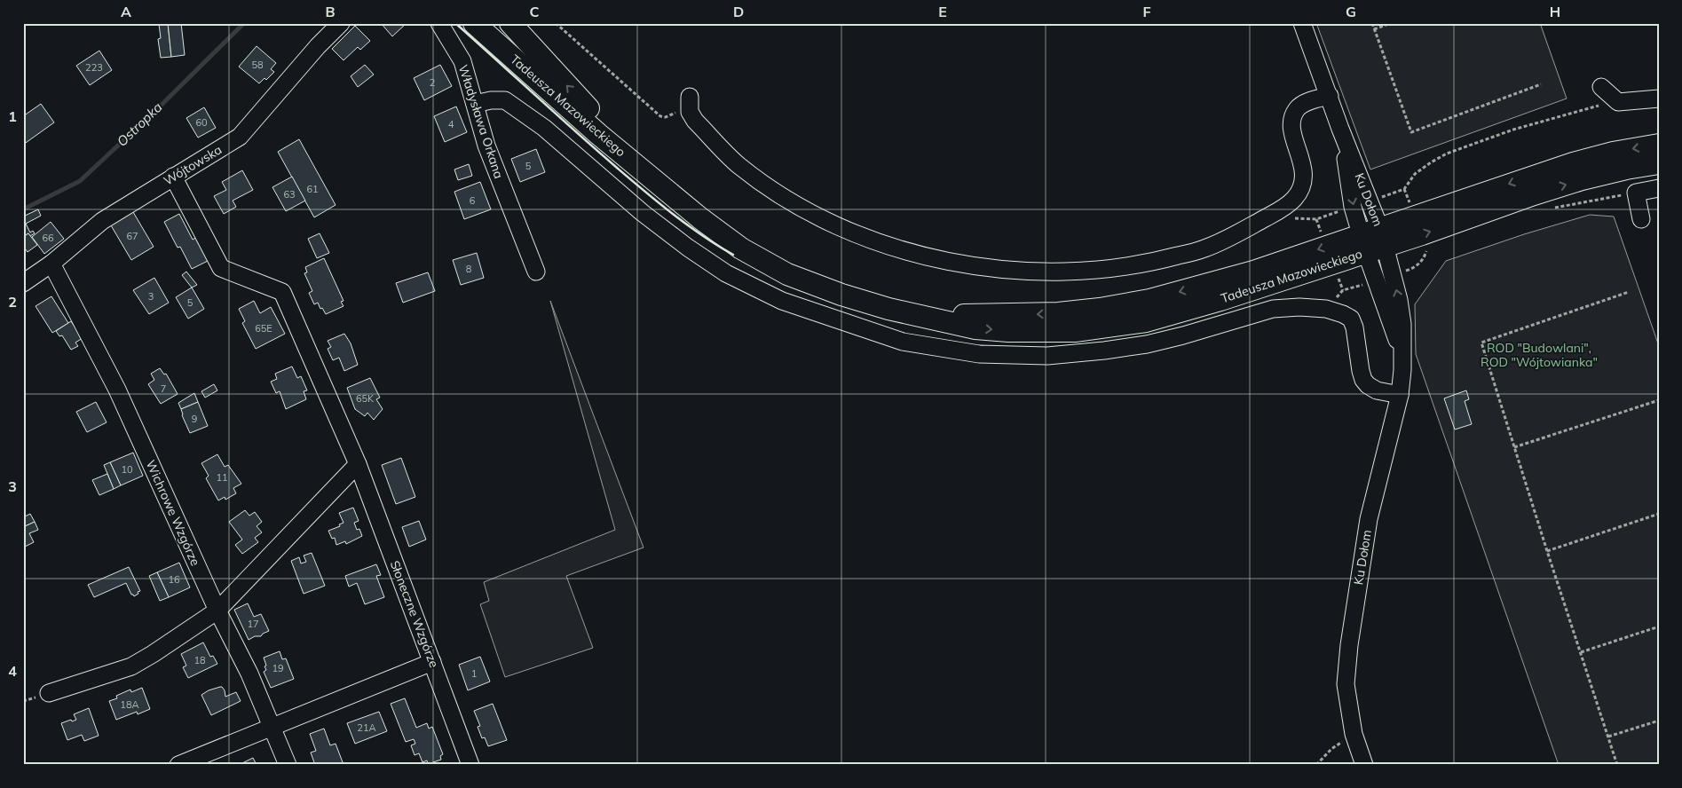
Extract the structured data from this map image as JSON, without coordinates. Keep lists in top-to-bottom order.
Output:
{
  "streets": {
    "main road": ["Tadeusza Mazowieckiego"],
    "street": [
      "Władysława Orkana",
      "Wójtowska",
      "Ku Dołom",
      "Wichrowe Wzgórze",
      "Słoneczne Wzgórze"
    ]
  },
  "crossings": [
    ["Tadeusza Mazowieckiego", "Ku Dołom"],
    ["Wójtowska", "Wichrowe Wzgórze"],
    ["Wójtowska", "Słoneczne Wzgórze"]
  ],
  "water": ["Ostropka"],
  "parks": ["ROD \"Budowlani\", ROD \"Wójtowianka\""],
  "house_numbers": [
    "58",
    "223",
    "2",
    "60",
    "4",
    "5",
    "61",
    "63",
    "6",
    "67",
    "66",
    "8",
    "3",
    "5",
    "65E",
    "7",
    "65K",
    "9",
    "10",
    "11",
    "16",
    "17",
    "18",
    "19",
    "1",
    "18A",
    "21A"
  ],
  "grid": {
    "columns": [
      "A",
      "B",
      "C",
      "D",
      "E",
      "F",
      "G",
      "H"
    ],
    "rows": [
      "1",
      "2",
      "3",
      "4"
    ]
  }
}
